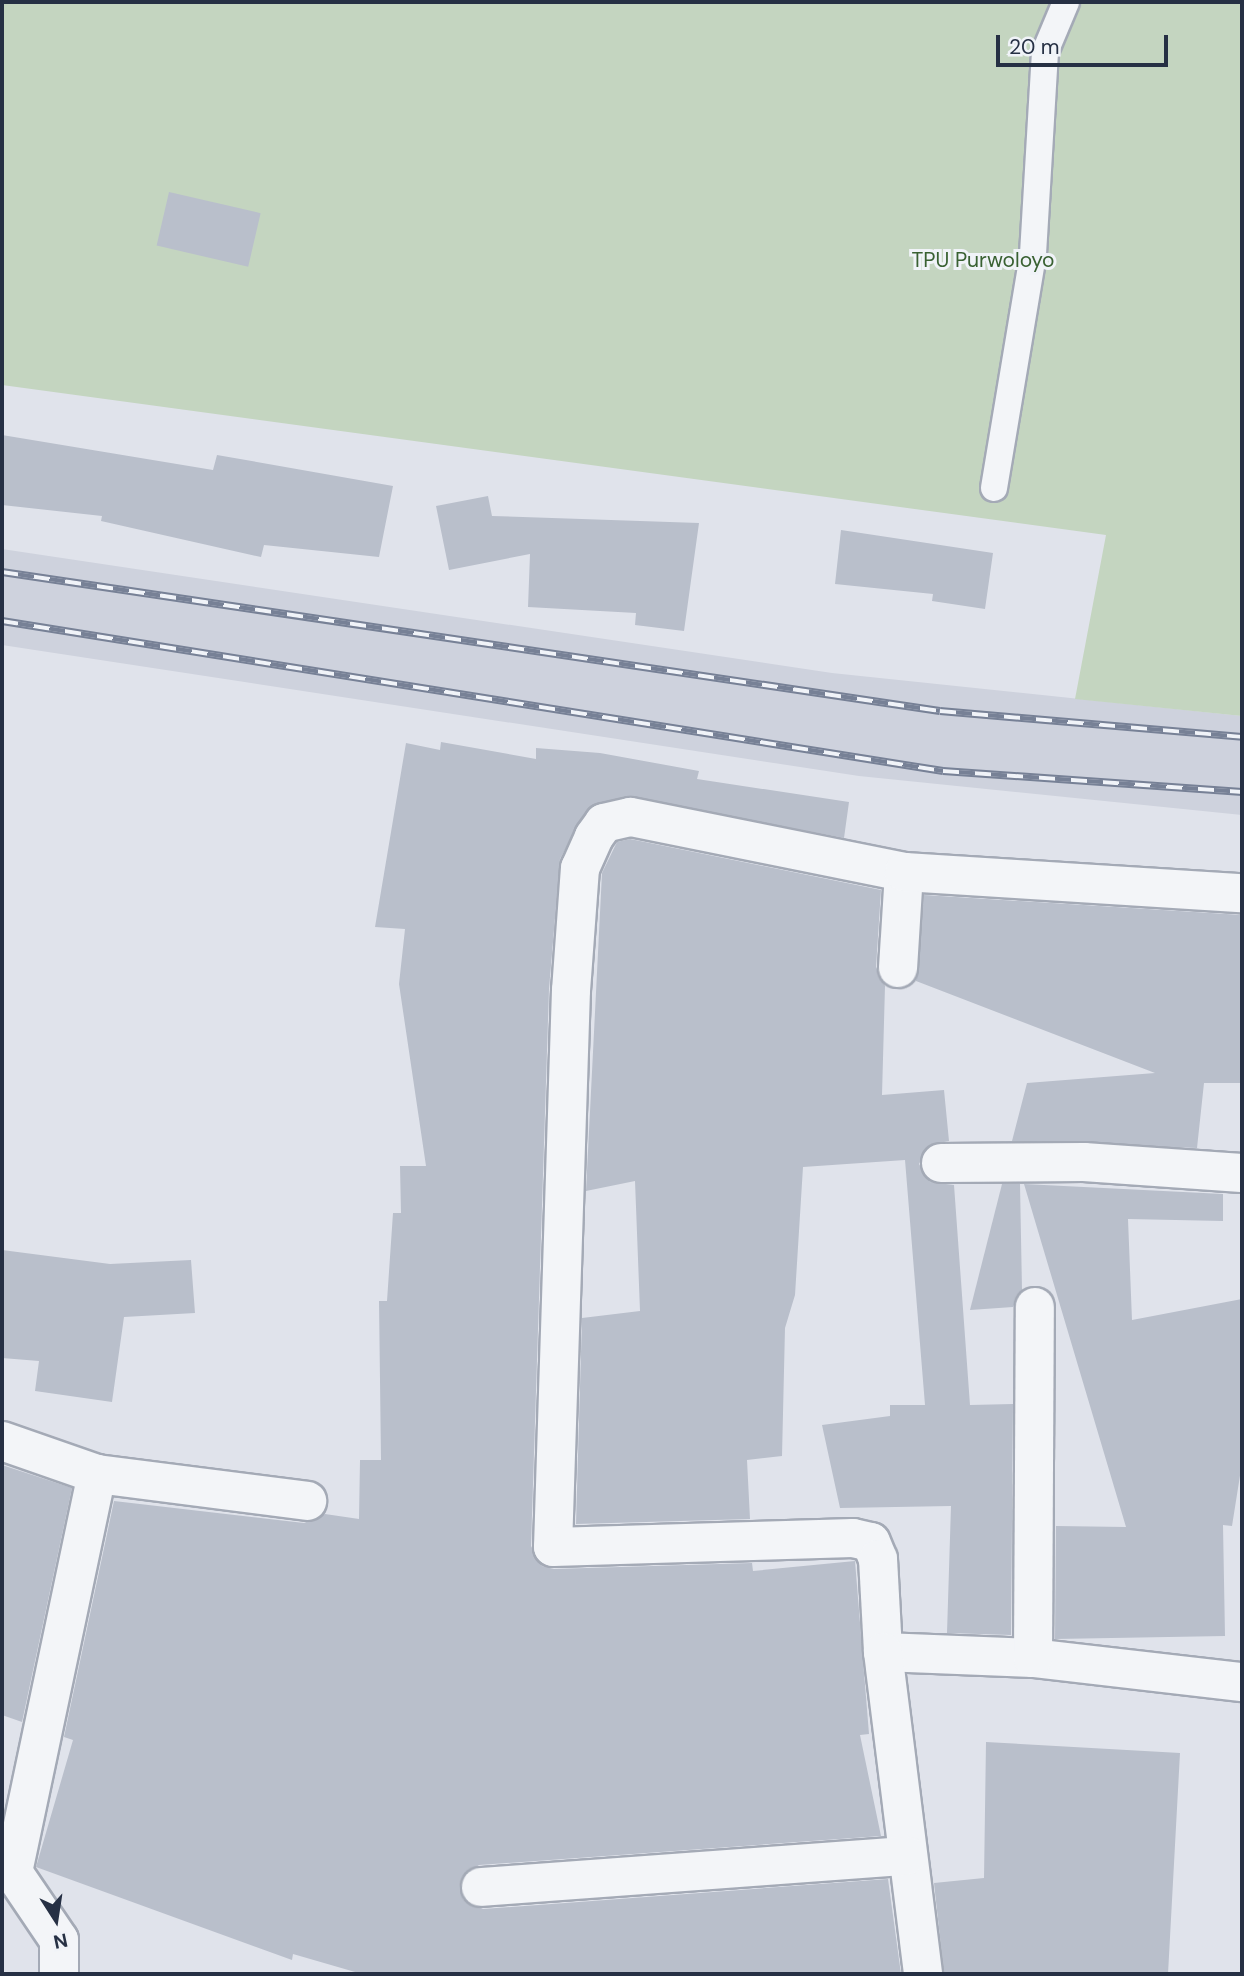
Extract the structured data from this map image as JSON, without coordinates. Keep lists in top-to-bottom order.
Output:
{
  "parks": ["TPU Purwoloyo"],
  "scale_bar": "20 m",
  "north": "bottom"
}
